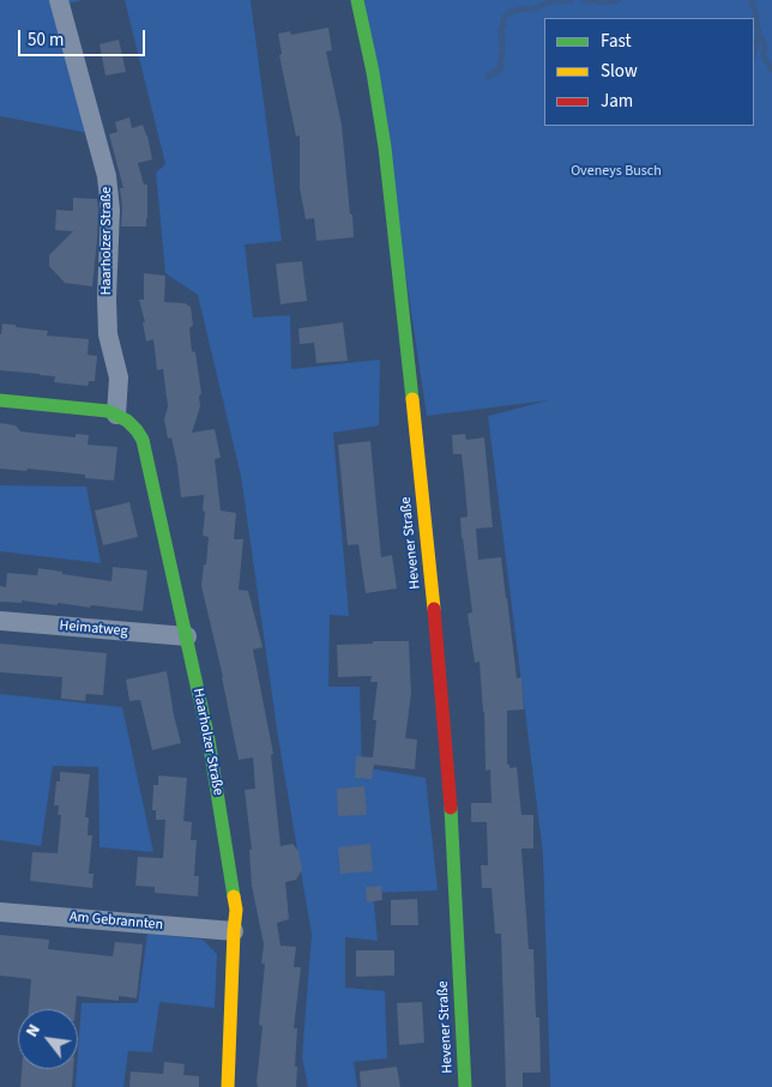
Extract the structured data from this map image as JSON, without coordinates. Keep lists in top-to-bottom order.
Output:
{
  "streets": {
    "street": [
      "Haarholzer Straße",
      "Hevener Straße",
      "Heimatweg",
      "Am Gebrannten"
    ]
  },
  "crossings": [
    ["Haarholzer Straße", "Heimatweg"],
    ["Haarholzer Straße", "Am Gebrannten"]
  ],
  "parks": ["Oveneys Busch"],
  "legend": ["Fast", "Slow", "Jam"],
  "scale_bar": "50 m",
  "north": "top left"
}
